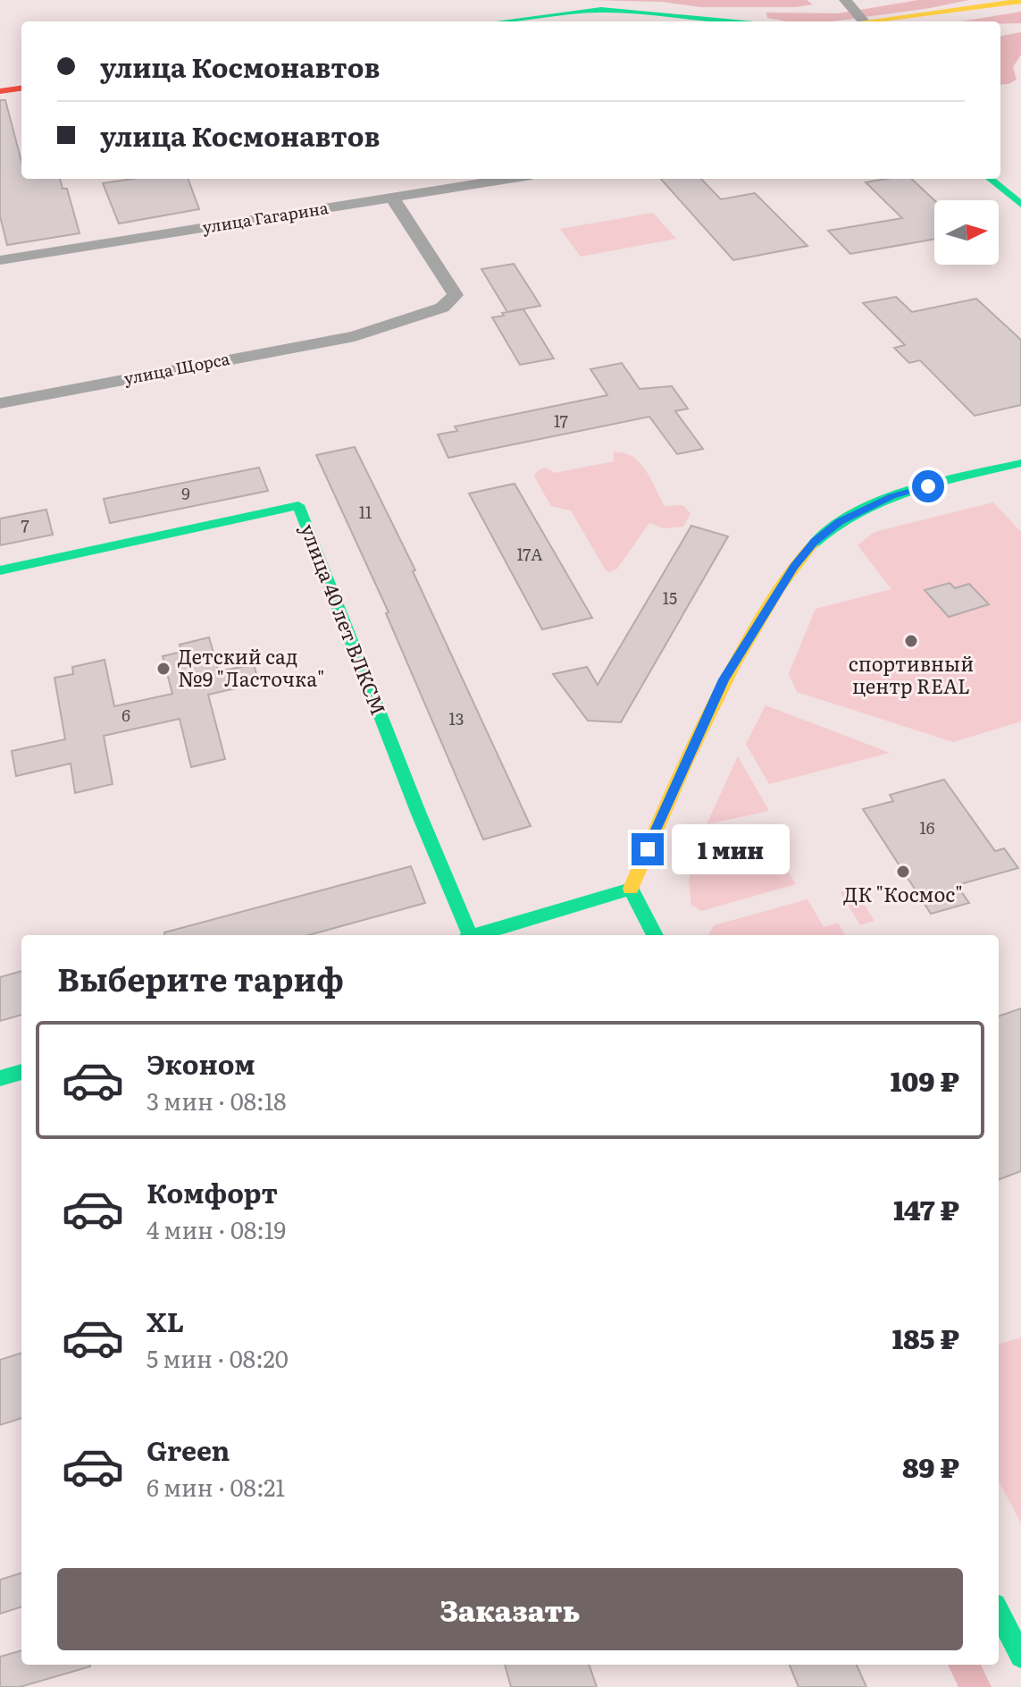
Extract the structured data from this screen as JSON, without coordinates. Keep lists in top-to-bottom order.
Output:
{
  "streets": {
    "street": ["улица Гагарина", "улица Щорса", "улица 40 лет ВЛКСМ"]
  },
  "crossings": [
    ["улица Гагарина", "улица Щорса"]
  ],
  "places": ["спортивный центр REAL", "Детский сад №9 \"Ласточка\"", "ДК \"Космос\""],
  "house_numbers": [
    "17",
    "9",
    "11",
    "7",
    "17А",
    "15",
    "6",
    "13",
    "16"
  ],
  "north": "right",
  "page": {
    "banner": ["улица Космонавтов", "улица Космонавтов"],
    "bubble": "1 мин",
    "heading": "Выберите тариф",
    "list": [
      {
        "name": "Эконом",
        "note": "3 мин · 08:18",
        "value": "109 ₽"
      },
      {
        "name": "Комфорт",
        "note": "4 мин · 08:19",
        "value": "147 ₽"
      },
      {
        "name": "XL",
        "note": "5 мин · 08:20",
        "value": "185 ₽"
      },
      {
        "name": "Green",
        "note": "6 мин · 08:21",
        "value": "89 ₽"
      }
    ],
    "buttons": "Заказать"
  }
}
